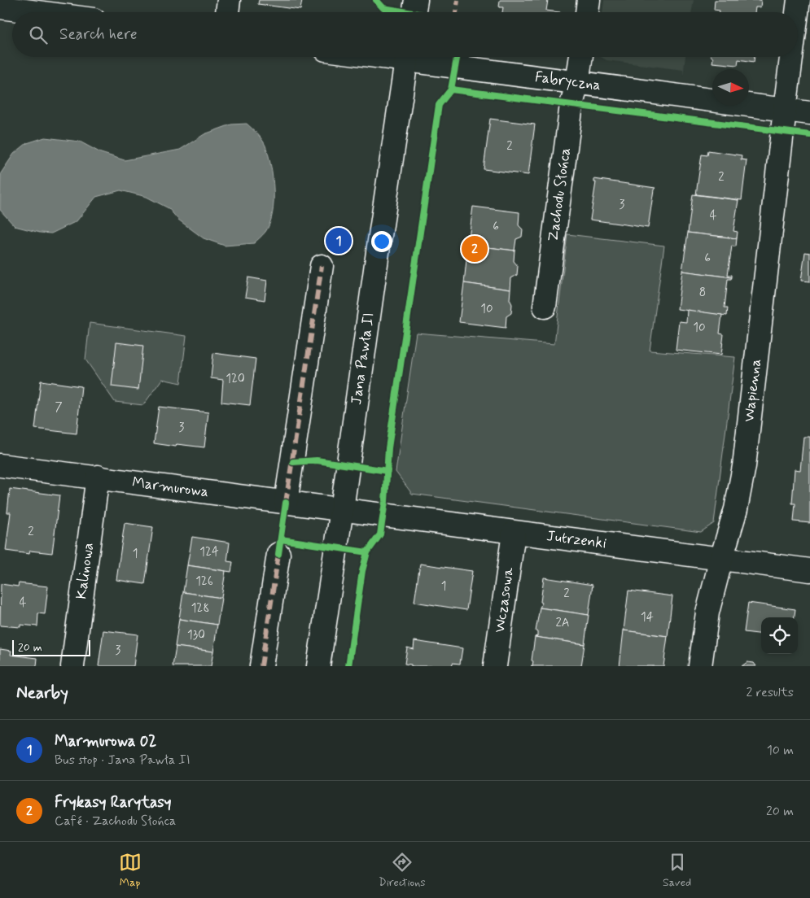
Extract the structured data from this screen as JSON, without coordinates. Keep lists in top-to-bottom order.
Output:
{
  "streets": {
    "street": [
      "Fabryczna",
      "Zachodu Słońca",
      "Jana Pawła II",
      "Wapienna",
      "Marmurowa",
      "Jutrzenki",
      "Kalinowa",
      "Wczasowa"
    ]
  },
  "crossings": [
    ["Fabryczna", "Zachodu Słońca"],
    ["Fabryczna", "Wapienna"],
    ["Jana Pawła II", "Marmurowa"],
    ["Jana Pawła II", "Jutrzenki"],
    ["Wapienna", "Jutrzenki"],
    ["Marmurowa", "Jutrzenki"],
    ["Marmurowa", "Kalinowa"],
    ["Jutrzenki", "Wczasowa"]
  ],
  "house_numbers": [
    "2",
    "2",
    "3",
    "4",
    "6",
    "6",
    "8",
    "10",
    "10",
    "120",
    "7",
    "3",
    "2",
    "124",
    "1",
    "126",
    "1",
    "2",
    "4",
    "128",
    "14",
    "2A",
    "130",
    "3"
  ],
  "scale_bar": "20 m",
  "north": "right",
  "page": {
    "search": "Search here",
    "pins": ["1", "2"],
    "scale": "20 m",
    "heading": ["Nearby", "2 results"],
    "list": [
      {
        "mark": "1",
        "name": "Marmurowa 02",
        "note": "Bus stop · Jana Pawła II",
        "value": "10 m"
      },
      {
        "mark": "2",
        "name": "Frykasy Rarytasy",
        "note": "Café · Zachodu Słońca",
        "value": "20 m"
      }
    ],
    "nav": ["Map", "Directions", "Saved"]
  }
}
